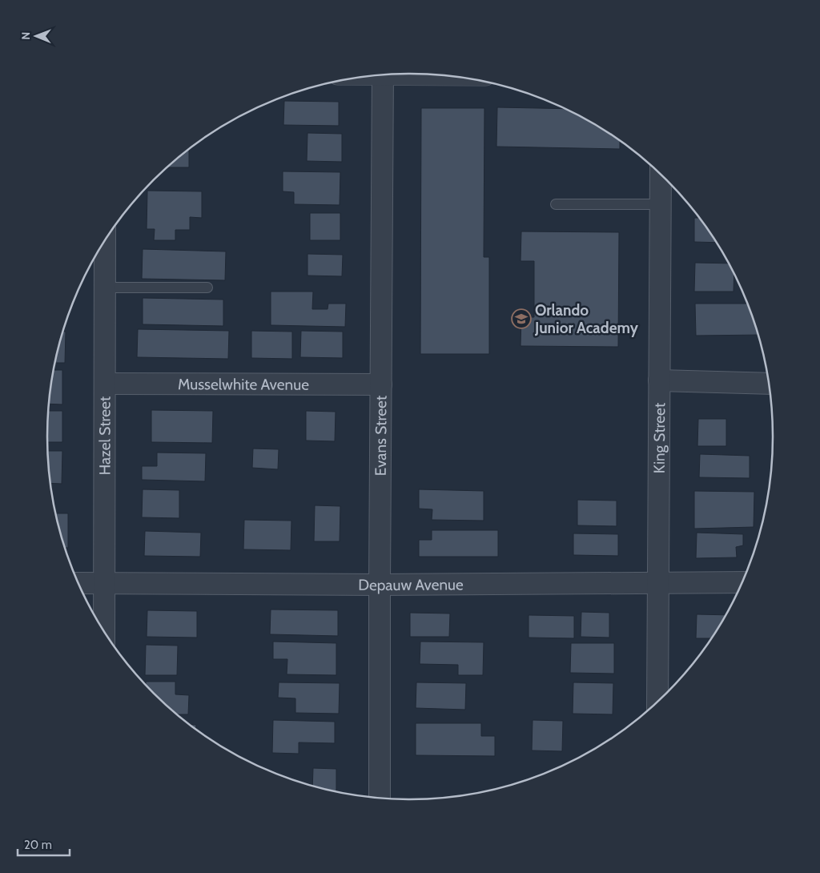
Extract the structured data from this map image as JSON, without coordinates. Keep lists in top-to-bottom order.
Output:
{
  "streets": {
    "street": [
      "Musselwhite Avenue",
      "Hazel Street",
      "Evans Street",
      "King Street",
      "Depauw Avenue"
    ]
  },
  "crossings": [
    ["Musselwhite Avenue", "Hazel Street"],
    ["Musselwhite Avenue", "Evans Street"],
    ["Hazel Street", "Depauw Avenue"],
    ["Evans Street", "Depauw Avenue"],
    ["King Street", "Depauw Avenue"]
  ],
  "places": {
    "school or university": ["Orlando Junior Academy"]
  },
  "scale_bar": "20 m",
  "north": "left"
}
